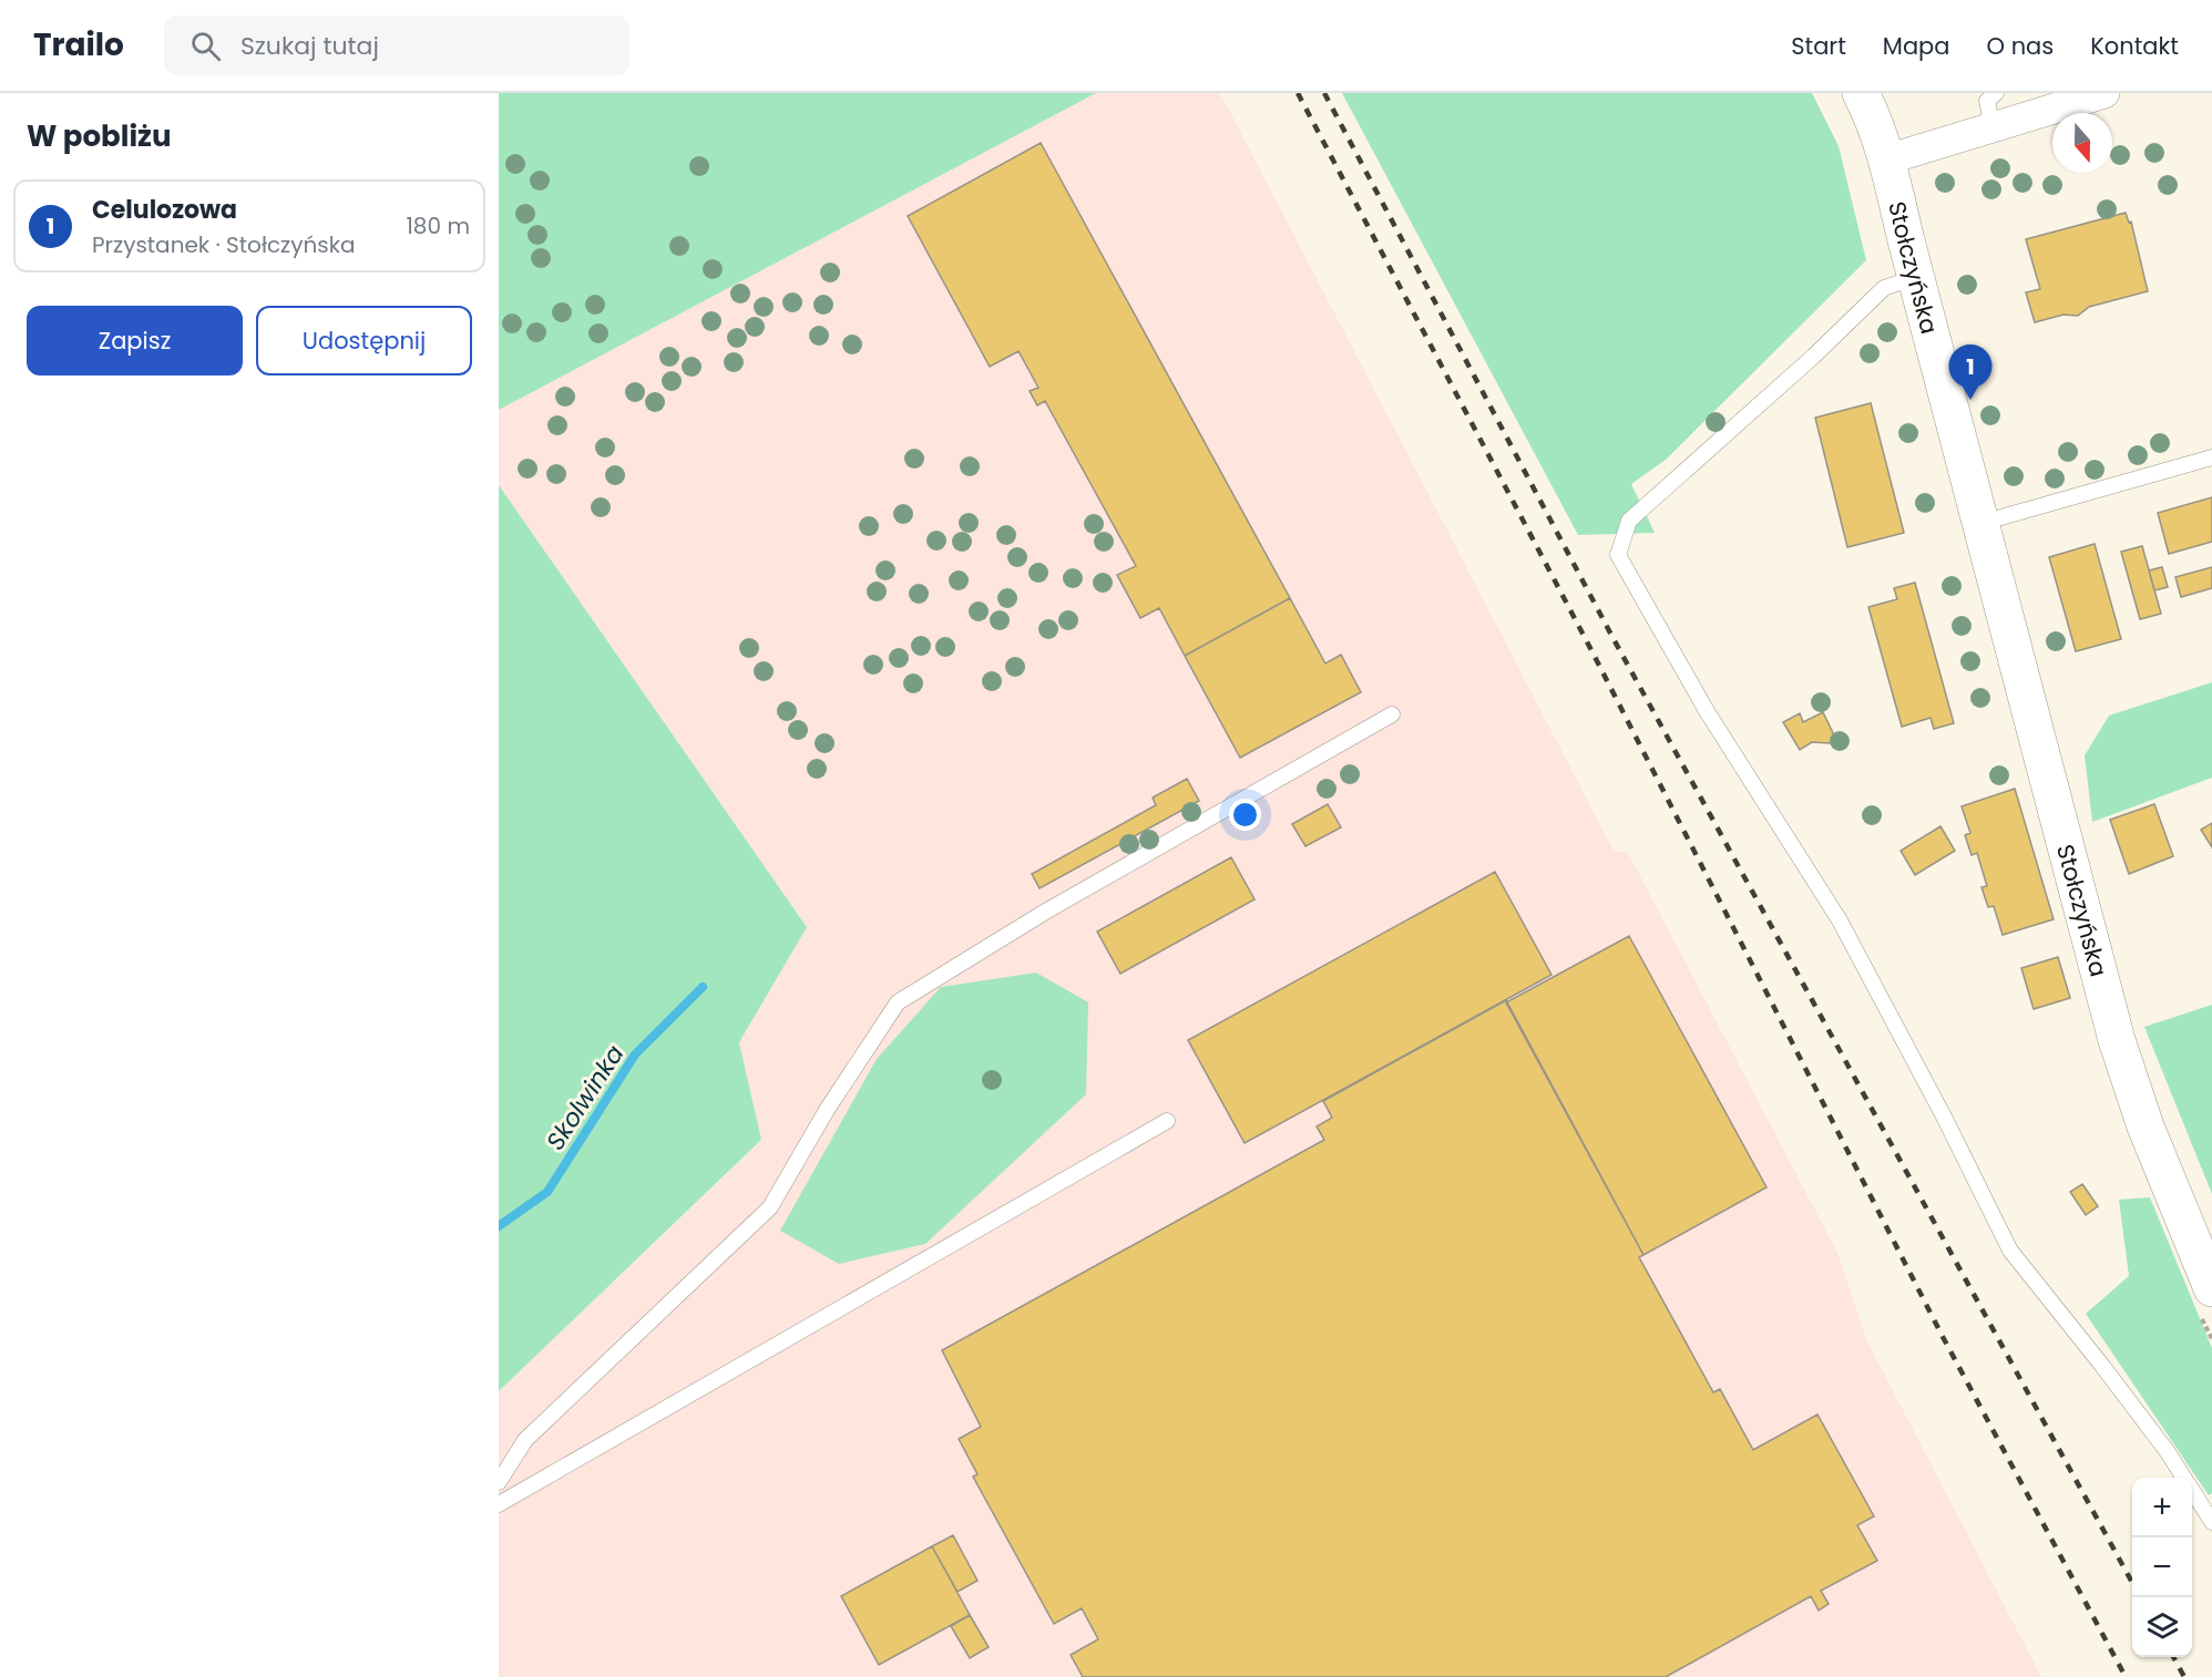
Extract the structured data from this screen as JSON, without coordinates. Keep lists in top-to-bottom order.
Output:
{
  "streets": {
    "street": ["Stołczyńska"]
  },
  "water": ["Skolwinka"],
  "north": "bottom",
  "page": {
    "header": "Trailo",
    "search": "Szukaj tutaj",
    "nav": [
      "Start",
      "Mapa",
      "O nas",
      "Kontakt"
    ],
    "heading": "W pobliżu",
    "list": [
      {
        "mark": "1",
        "name": "Celulozowa",
        "note": "Przystanek · Stołczyńska",
        "value": "180 m"
      }
    ],
    "buttons": ["Zapisz", "Udostępnij"],
    "pins": "1",
    "map_buttons": ["+", "−"]
  }
}
